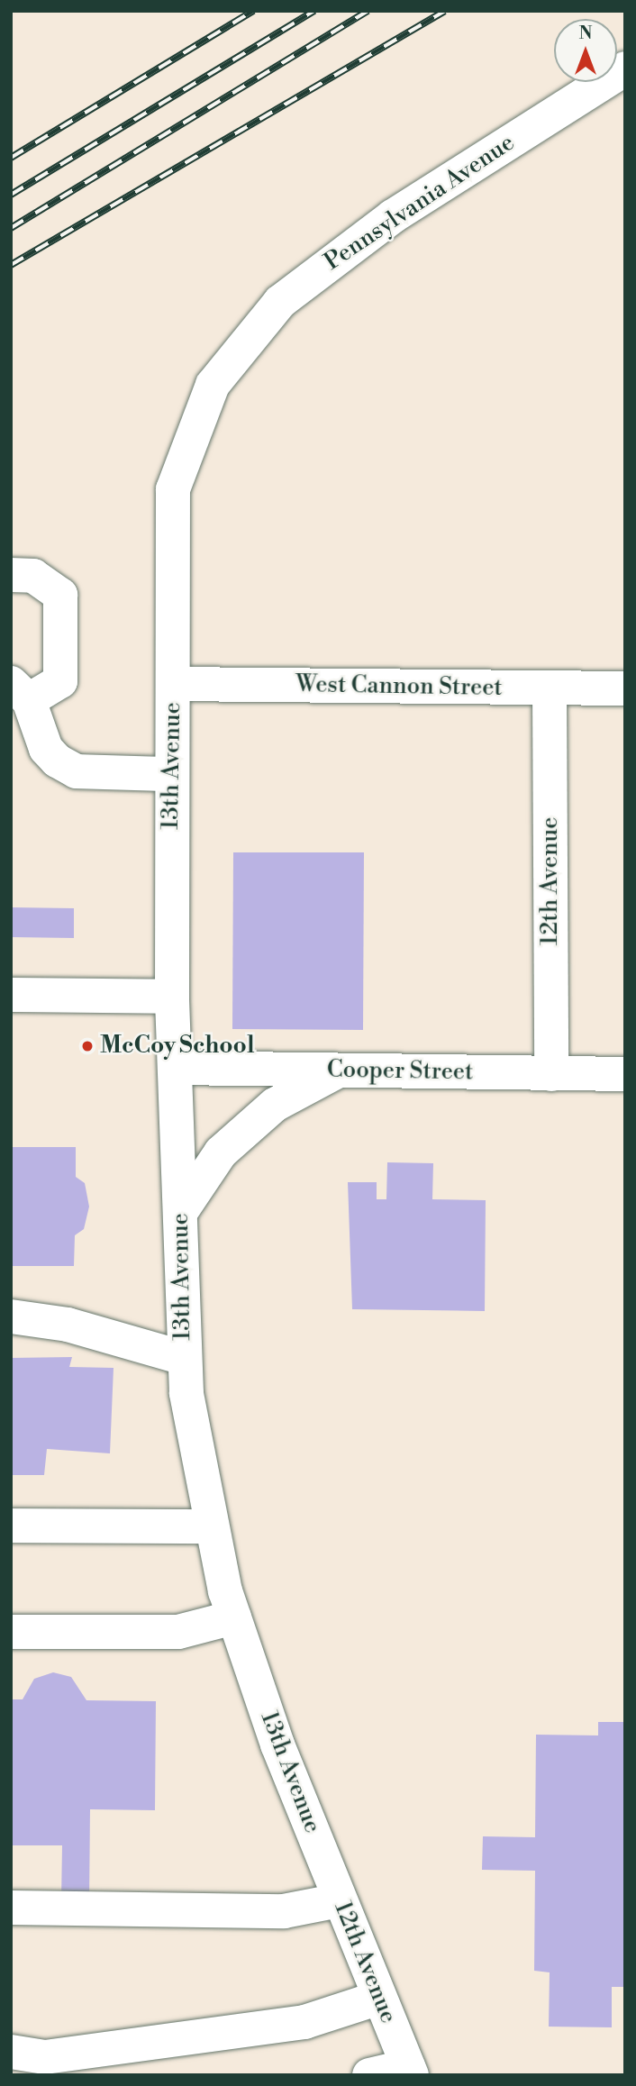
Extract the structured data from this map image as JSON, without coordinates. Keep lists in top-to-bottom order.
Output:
{
  "streets": {
    "street": [
      "Pennsylvania Avenue",
      "West Cannon Street",
      "13th Avenue",
      "12th Avenue",
      "Cooper Street"
    ]
  },
  "crossings": [
    ["Pennsylvania Avenue", "West Cannon Street"],
    ["Pennsylvania Avenue", "13th Avenue"],
    ["West Cannon Street", "13th Avenue"],
    ["West Cannon Street", "12th Avenue"],
    ["13th Avenue", "12th Avenue"],
    ["13th Avenue", "Cooper Street"],
    ["12th Avenue", "Cooper Street"]
  ],
  "places": ["McCoy School"],
  "north": "top"
}
